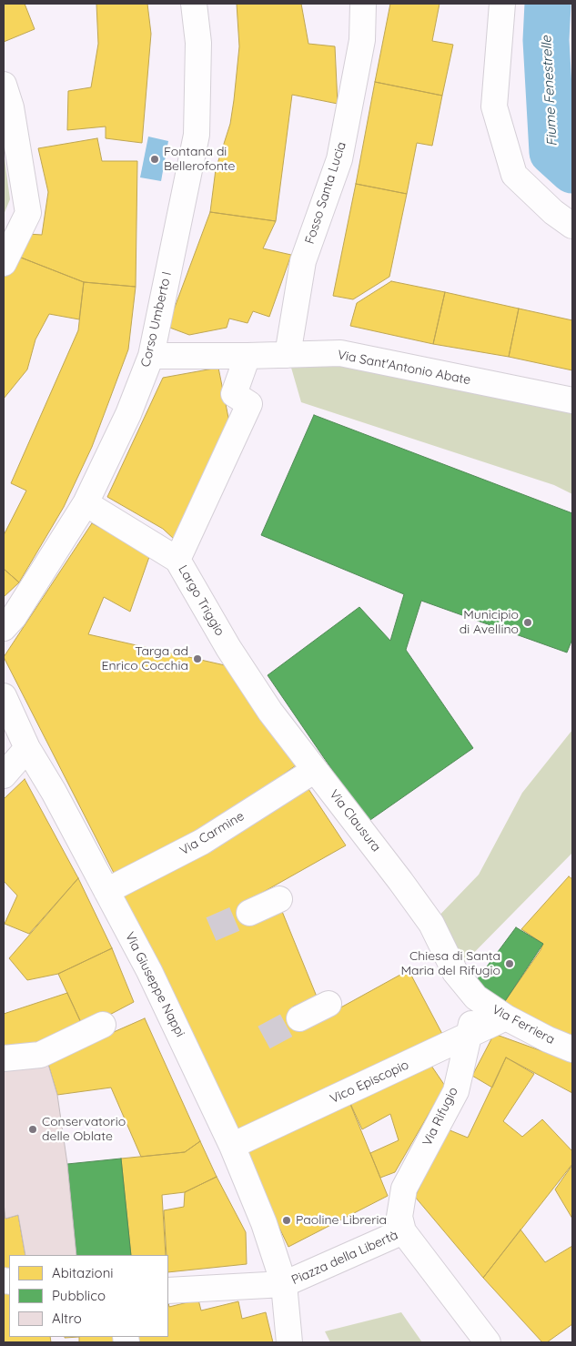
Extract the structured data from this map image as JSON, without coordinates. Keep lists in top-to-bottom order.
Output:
{
  "streets": {
    "street": [
      "Fosso Santa Lucia",
      "Corso Umberto I",
      "Via Sant'Antonio Abate",
      "Largo Triggio",
      "Via Clausura",
      "Via Carmine",
      "Via Giuseppe Nappi",
      "Via Ferriera",
      "Vico Episcopio",
      "Via Rifugio",
      "Piazza della Libertà"
    ]
  },
  "crossings": [
    ["Fosso Santa Lucia", "Via Sant'Antonio Abate"],
    ["Corso Umberto I", "Via Sant'Antonio Abate"],
    ["Corso Umberto I", "Largo Triggio"],
    ["Largo Triggio", "Via Clausura"],
    ["Via Clausura", "Via Carmine"],
    ["Via Clausura", "Via Ferriera"],
    ["Via Clausura", "Via Rifugio"],
    ["Via Carmine", "Via Giuseppe Nappi"],
    ["Via Giuseppe Nappi", "Vico Episcopio"],
    ["Via Giuseppe Nappi", "Piazza della Libertà"],
    ["Via Ferriera", "Vico Episcopio"],
    ["Via Ferriera", "Via Rifugio"],
    ["Vico Episcopio", "Via Rifugio"],
    ["Via Rifugio", "Piazza della Libertà"]
  ],
  "water": ["Fiume Fenestrelle"],
  "places": [
    "Fontana di Bellerofonte",
    "Municipio di Avellino",
    "Targa ad Enrico Cocchia",
    "Chiesa di Santa Maria del Rifugio",
    "Conservatorio delle Oblate",
    "Paoline Libreria"
  ],
  "legend": ["Abitazioni", "Pubblico", "Altro"]
}
